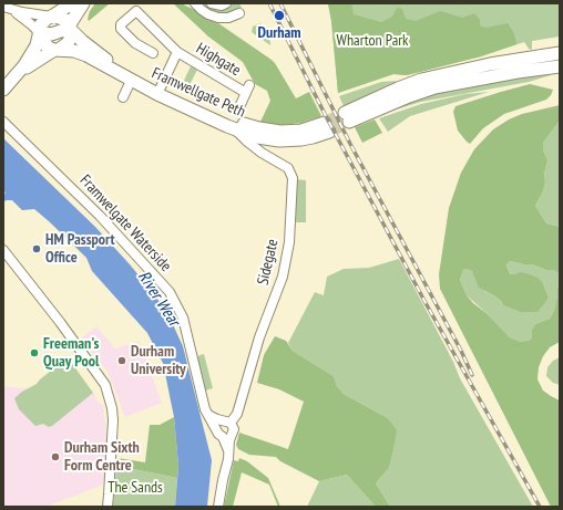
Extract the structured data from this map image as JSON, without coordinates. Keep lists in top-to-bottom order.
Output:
{
  "streets": {
    "highway": ["Framwellgate Peth"],
    "street": ["Highgate", "Framwelgate Waterside", "Sidegate"]
  },
  "crossings": [
    ["Highgate", "Framwellgate Peth"],
    ["Framwellgate Peth", "Sidegate"],
    ["Framwelgate Waterside", "Sidegate"]
  ],
  "water": ["River Wear"],
  "parks": ["Wharton Park", "The Sands"],
  "places": [
    "Durham",
    "HM Passport Office",
    "Freeman's Quay Pool",
    "Durham University",
    "Durham Sixth Form Centre"
  ]
}
